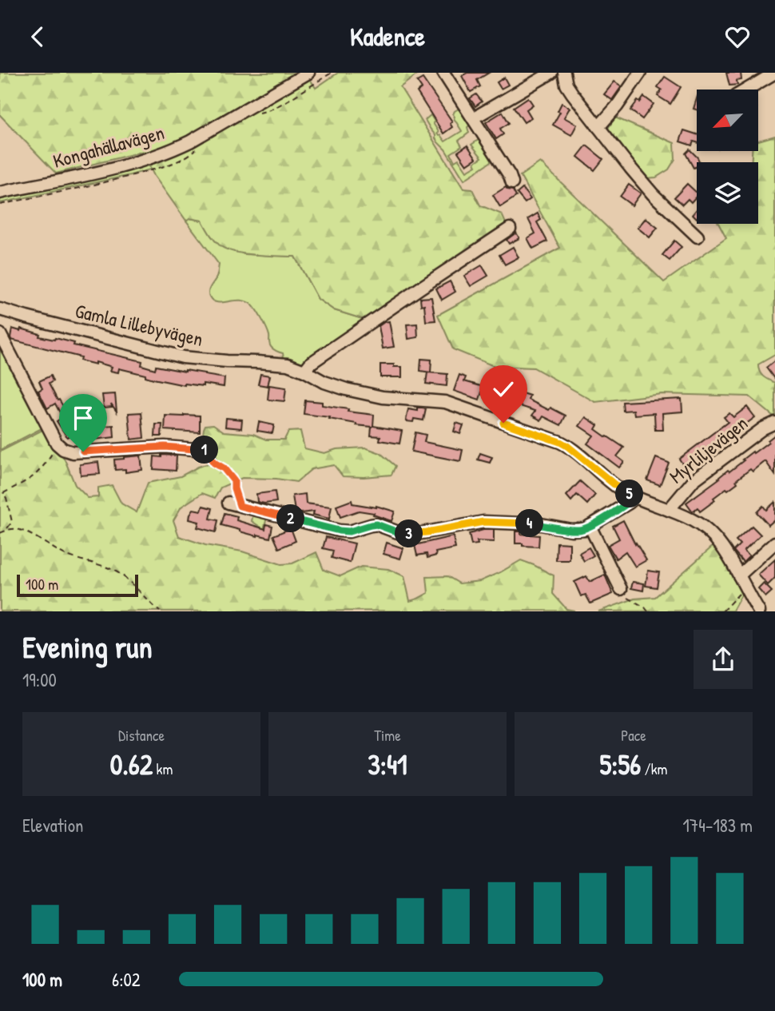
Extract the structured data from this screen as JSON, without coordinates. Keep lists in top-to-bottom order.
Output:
{
  "streets": {
    "street": ["Kongahällavägen", "Gamla Lillebyvägen", "Myrliljevägen"]
  },
  "crossings": [
    ["Gamla Lillebyvägen", "Myrliljevägen"]
  ],
  "scale_bar": "100 m",
  "north": "bottom left",
  "page": {
    "header": "Kadence",
    "pins": [
      "1",
      "5",
      "2",
      "4",
      "3"
    ],
    "scale": "100 m",
    "heading": ["Evening run", "19:00"],
    "stats": [
      ["Distance", "0.62 km"],
      ["Time", "3:41"],
      ["Pace", "5:56 /km"]
    ],
    "chart": ["Elevation", "174–183 m"],
    "list": [
      {
        "name": "100 m",
        "note": "6:02"
      }
    ]
  }
}
